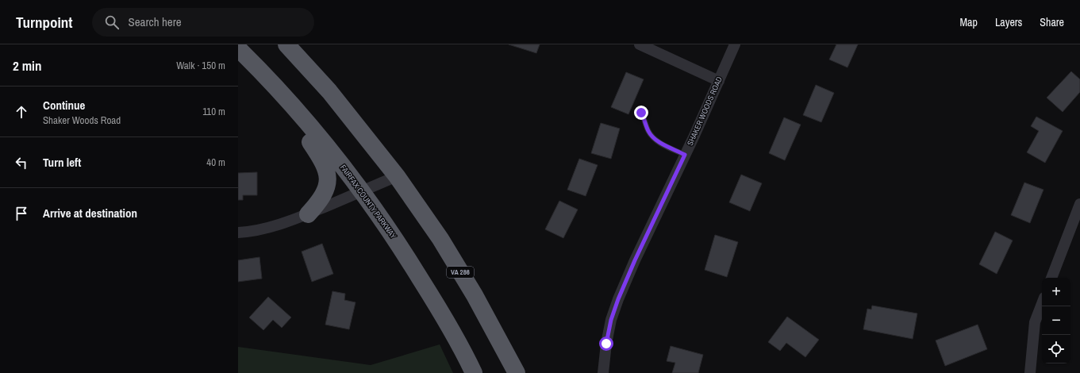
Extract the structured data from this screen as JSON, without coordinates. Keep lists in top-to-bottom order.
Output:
{
  "streets": {
    "highway": ["FAIRFAX COUNTY PARKWAY", "VA 286"],
    "street": ["SHAKER WOODS ROAD"]
  },
  "page": {
    "header": "Turnpoint",
    "search": "Search here",
    "nav": ["Map", "Layers", "Share"],
    "heading": ["2 min", "Walk · 150 m"],
    "list": [
      ["Continue", "Shaker Woods Road", "110 m"],
      ["Turn left", "40 m"],
      "Arrive at destination"
    ],
    "map_buttons": ["+", "−"]
  }
}
